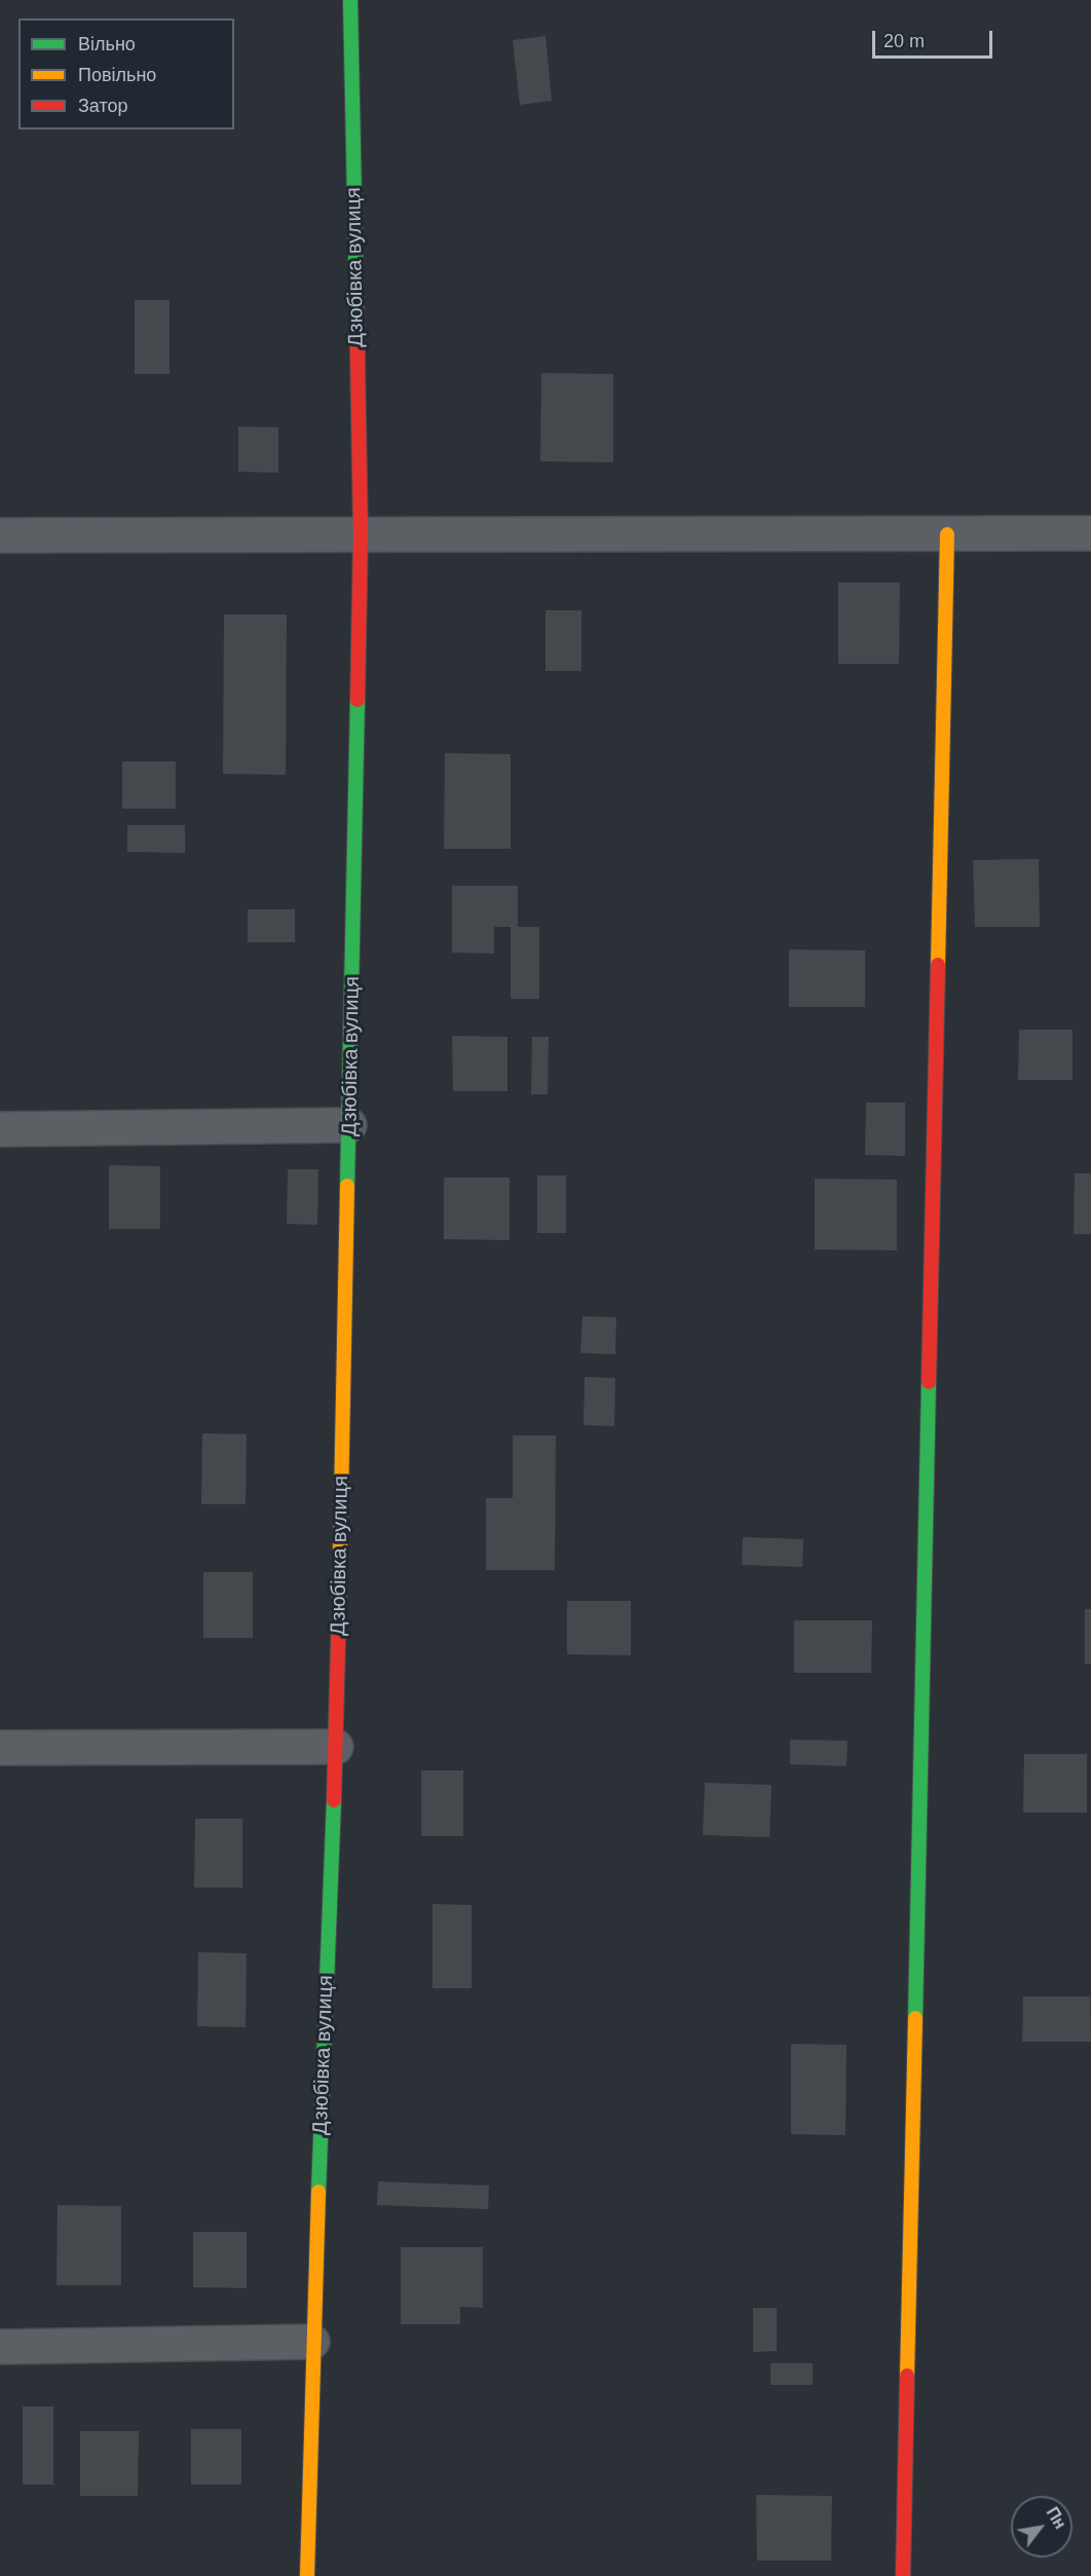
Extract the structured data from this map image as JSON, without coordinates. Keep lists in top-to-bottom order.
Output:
{
  "streets": {
    "street": ["Дзюбівка вулиця"]
  },
  "legend": ["Вільно", "Повільно", "Затор"],
  "scale_bar": "20 m",
  "north": "top right"
}
